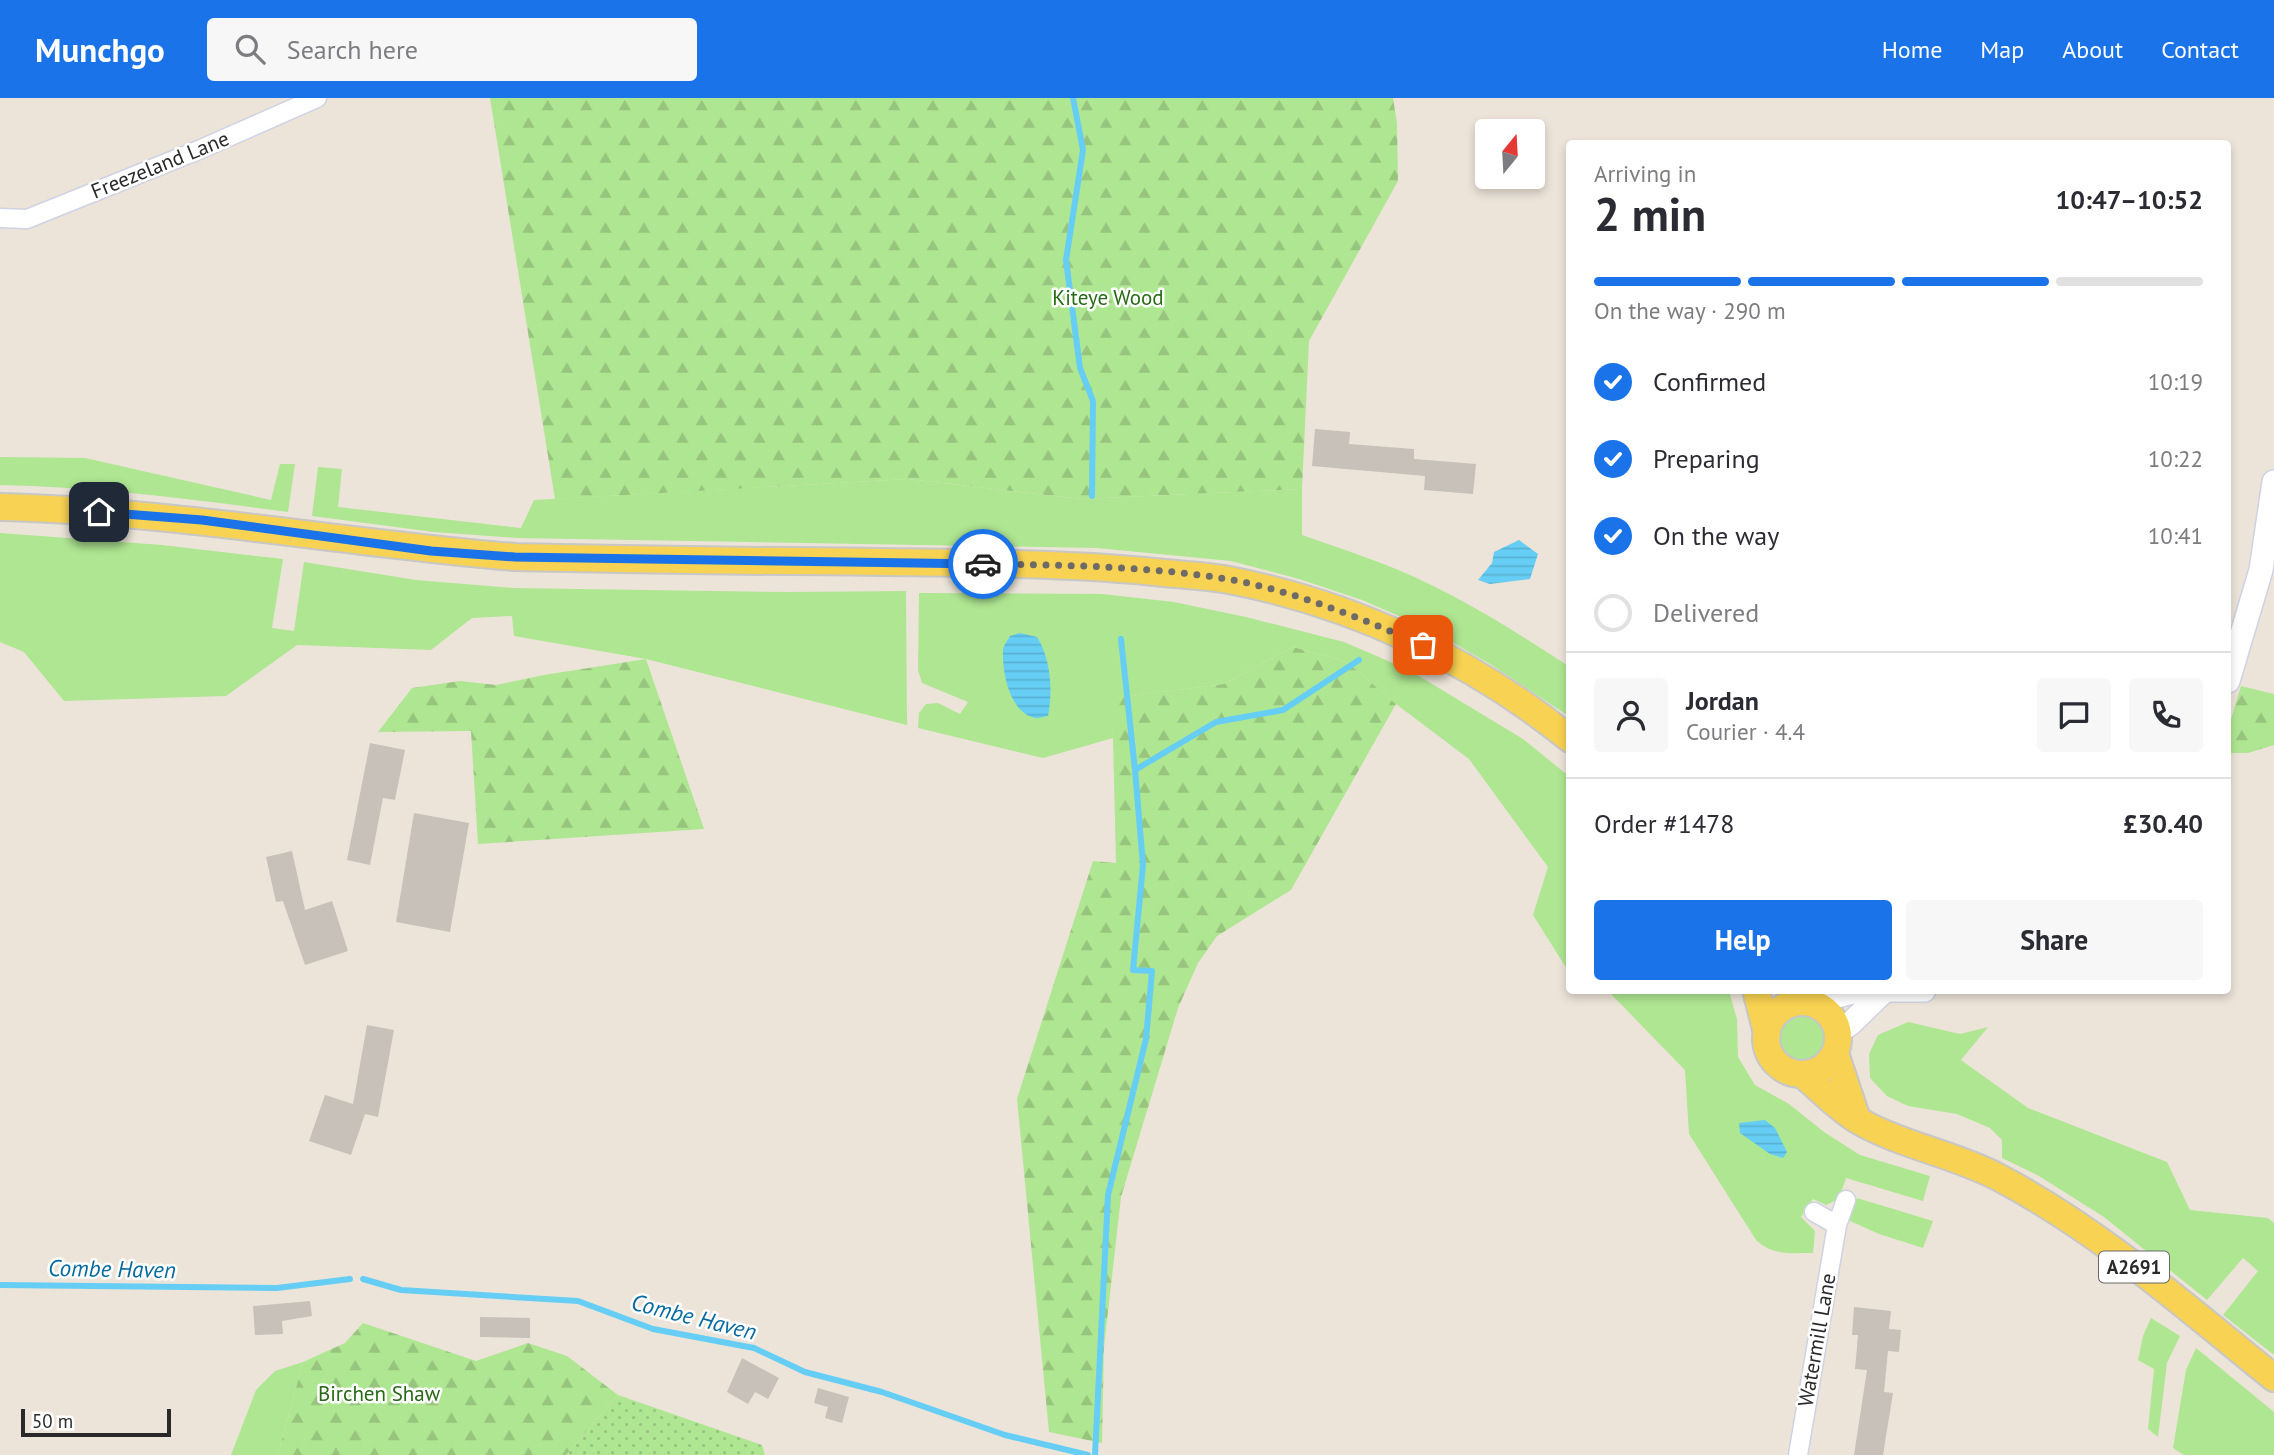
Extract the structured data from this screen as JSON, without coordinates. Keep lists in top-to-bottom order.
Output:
{
  "streets": {
    "main road": ["A2691"],
    "street": ["Freezeland Lane", "Watermill Lane"]
  },
  "water": ["Combe Haven"],
  "parks": ["Kiteye Wood", "Birchen Shaw"],
  "scale_bar": "50 m",
  "north": "top",
  "page": {
    "header": "Munchgo",
    "search": "Search here",
    "nav": [
      "Home",
      "Map",
      "About",
      "Contact"
    ],
    "heading": ["2 min", "Arriving in", "10:47–10:52"],
    "panel": [
      "Jordan",
      "Courier · 4.4",
      "Order #1478",
      "£30.40"
    ],
    "bar": "On the way · 290 m",
    "list": [
      ["Confirmed", "10:19"],
      ["Preparing", "10:22"],
      ["On the way", "10:41"],
      "Delivered"
    ],
    "buttons": ["Help", "Share"],
    "scale": "50 m"
  }
}
